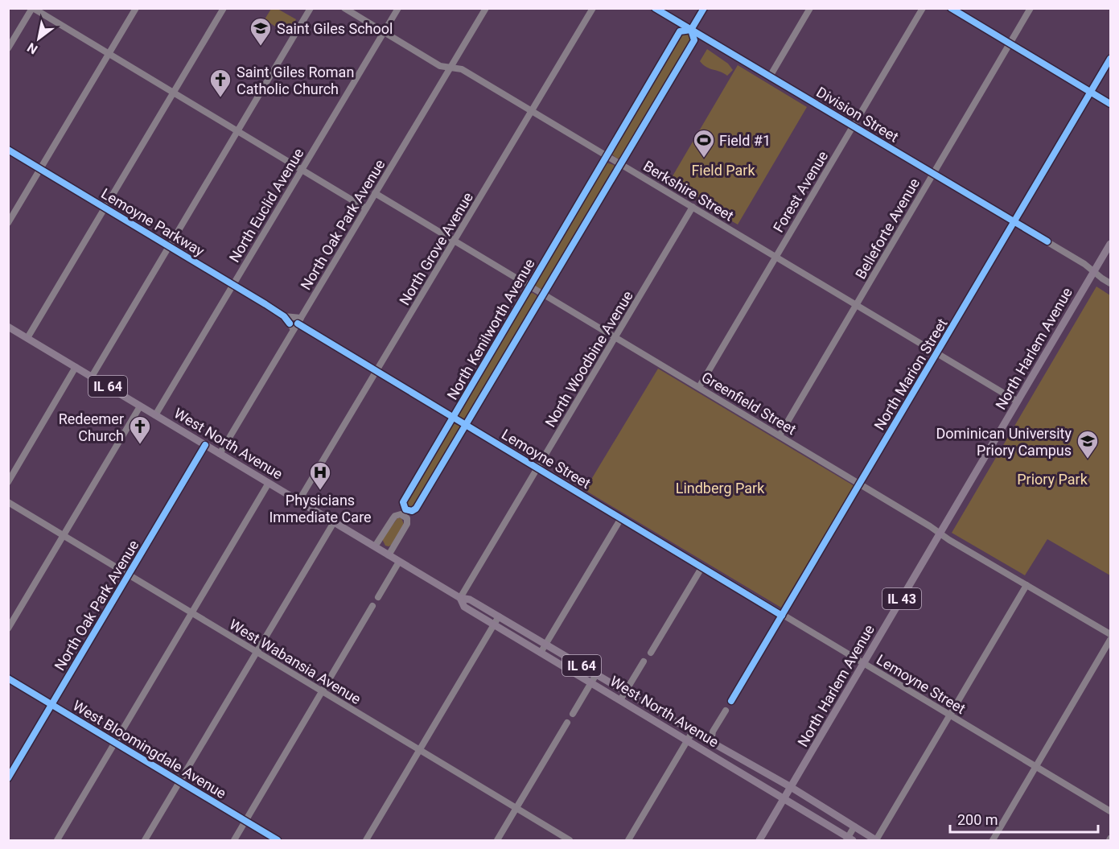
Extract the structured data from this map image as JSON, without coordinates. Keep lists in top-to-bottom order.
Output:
{
  "streets": {
    "main road": [
      "North Harlem Avenue",
      "IL 64",
      "West North Avenue",
      "IL 43"
    ],
    "street": [
      "Division Street",
      "Berkshire Street",
      "Forest Avenue",
      "North Euclid Avenue",
      "Lemoyne Parkway",
      "North Oak Park Avenue",
      "Belleforte Avenue",
      "North Grove Avenue",
      "North Kenilworth Avenue",
      "North Woodbine Avenue",
      "North Marion Street",
      "Greenfield Street",
      "Lemoyne Street",
      "West Wabansia Avenue",
      "West Bloomingdale Avenue"
    ]
  },
  "crossings": [
    ["Division Street", "Forest Avenue"],
    ["Division Street", "Belleforte Avenue"],
    ["Division Street", "North Kenilworth Avenue"],
    ["Division Street", "North Harlem Avenue"],
    ["Division Street", "North Marion Street"],
    ["Berkshire Street", "Forest Avenue"],
    ["Berkshire Street", "North Euclid Avenue"],
    ["Berkshire Street", "North Oak Park Avenue"],
    ["Berkshire Street", "Belleforte Avenue"],
    ["Berkshire Street", "North Grove Avenue"],
    ["Berkshire Street", "North Kenilworth Avenue"],
    ["Berkshire Street", "North Harlem Avenue"],
    ["Berkshire Street", "North Woodbine Avenue"],
    ["Berkshire Street", "North Marion Street"],
    ["Forest Avenue", "Greenfield Street"],
    ["North Euclid Avenue", "Lemoyne Parkway"],
    ["North Euclid Avenue", "West North Avenue"],
    ["Lemoyne Parkway", "North Oak Park Avenue"],
    ["Lemoyne Parkway", "Lemoyne Street"],
    ["North Oak Park Avenue", "Greenfield Street"],
    ["North Oak Park Avenue", "West North Avenue"],
    ["North Oak Park Avenue", "Lemoyne Street"],
    ["North Oak Park Avenue", "West Wabansia Avenue"],
    ["North Oak Park Avenue", "West Bloomingdale Avenue"],
    ["Belleforte Avenue", "Greenfield Street"],
    ["North Grove Avenue", "Greenfield Street"],
    ["North Grove Avenue", "West North Avenue"],
    ["North Grove Avenue", "Lemoyne Street"],
    ["North Kenilworth Avenue", "Greenfield Street"],
    ["North Kenilworth Avenue", "Lemoyne Street"],
    ["North Harlem Avenue", "IL 64"],
    ["North Harlem Avenue", "Greenfield Street"],
    ["North Harlem Avenue", "West North Avenue"],
    ["North Harlem Avenue", "Lemoyne Street"],
    ["North Woodbine Avenue", "Greenfield Street"],
    ["North Woodbine Avenue", "West North Avenue"],
    ["North Woodbine Avenue", "Lemoyne Street"],
    ["North Marion Street", "Greenfield Street"],
    ["North Marion Street", "Lemoyne Street"],
    ["IL 64", "West North Avenue"]
  ],
  "parks": ["Field Park", "Priory Park", "Lindberg Park"],
  "places": {
    "school or university": ["Saint Giles School", "Dominican University Priory Campus"],
    "church": ["Saint Giles Roman Catholic Church", "Redeemer Church"],
    "sports": ["Field #1"],
    "hospital": ["Physicians Immediate Care"]
  },
  "scale_bar": "200 m",
  "north": "bottom left"
}
